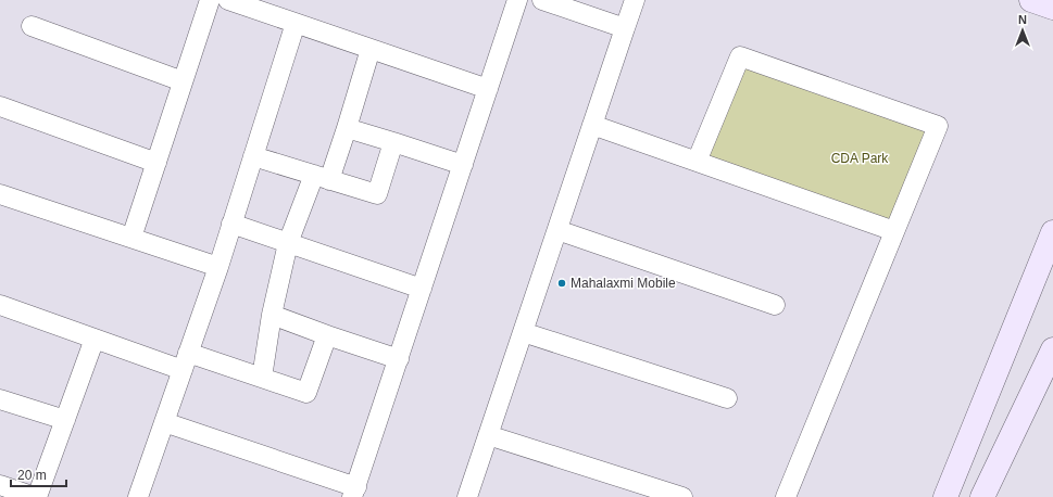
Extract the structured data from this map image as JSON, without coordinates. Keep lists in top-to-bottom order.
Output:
{
  "parks": ["CDA Park"],
  "places": ["Mahalaxmi Mobile"],
  "scale_bar": "20 m",
  "north": "top"
}
